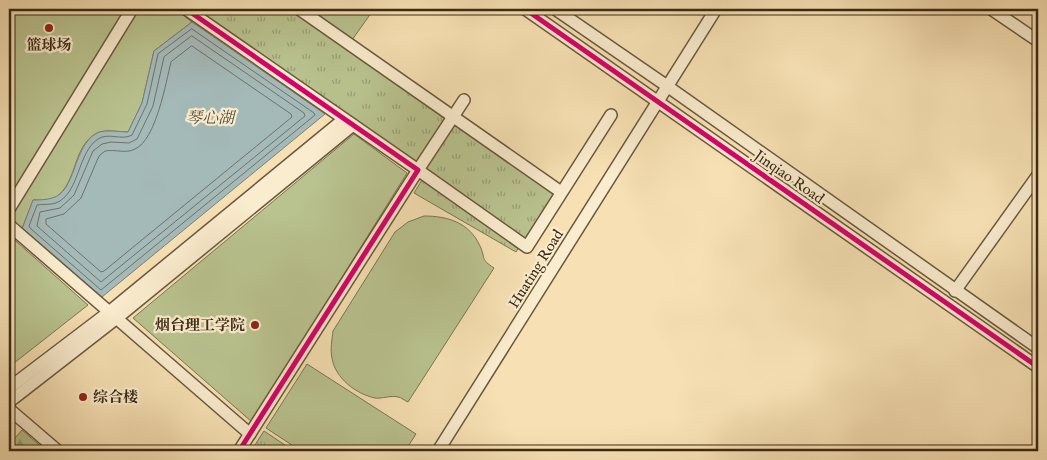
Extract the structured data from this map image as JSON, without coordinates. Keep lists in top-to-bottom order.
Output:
{
  "streets": {
    "street": ["Jinqiao Road", "Huating Road"]
  },
  "crossings": [
    ["Jinqiao Road", "Huating Road"]
  ],
  "water": ["琴心湖"],
  "places": ["篮球场", "烟台理工学院", "综合楼"]
}
